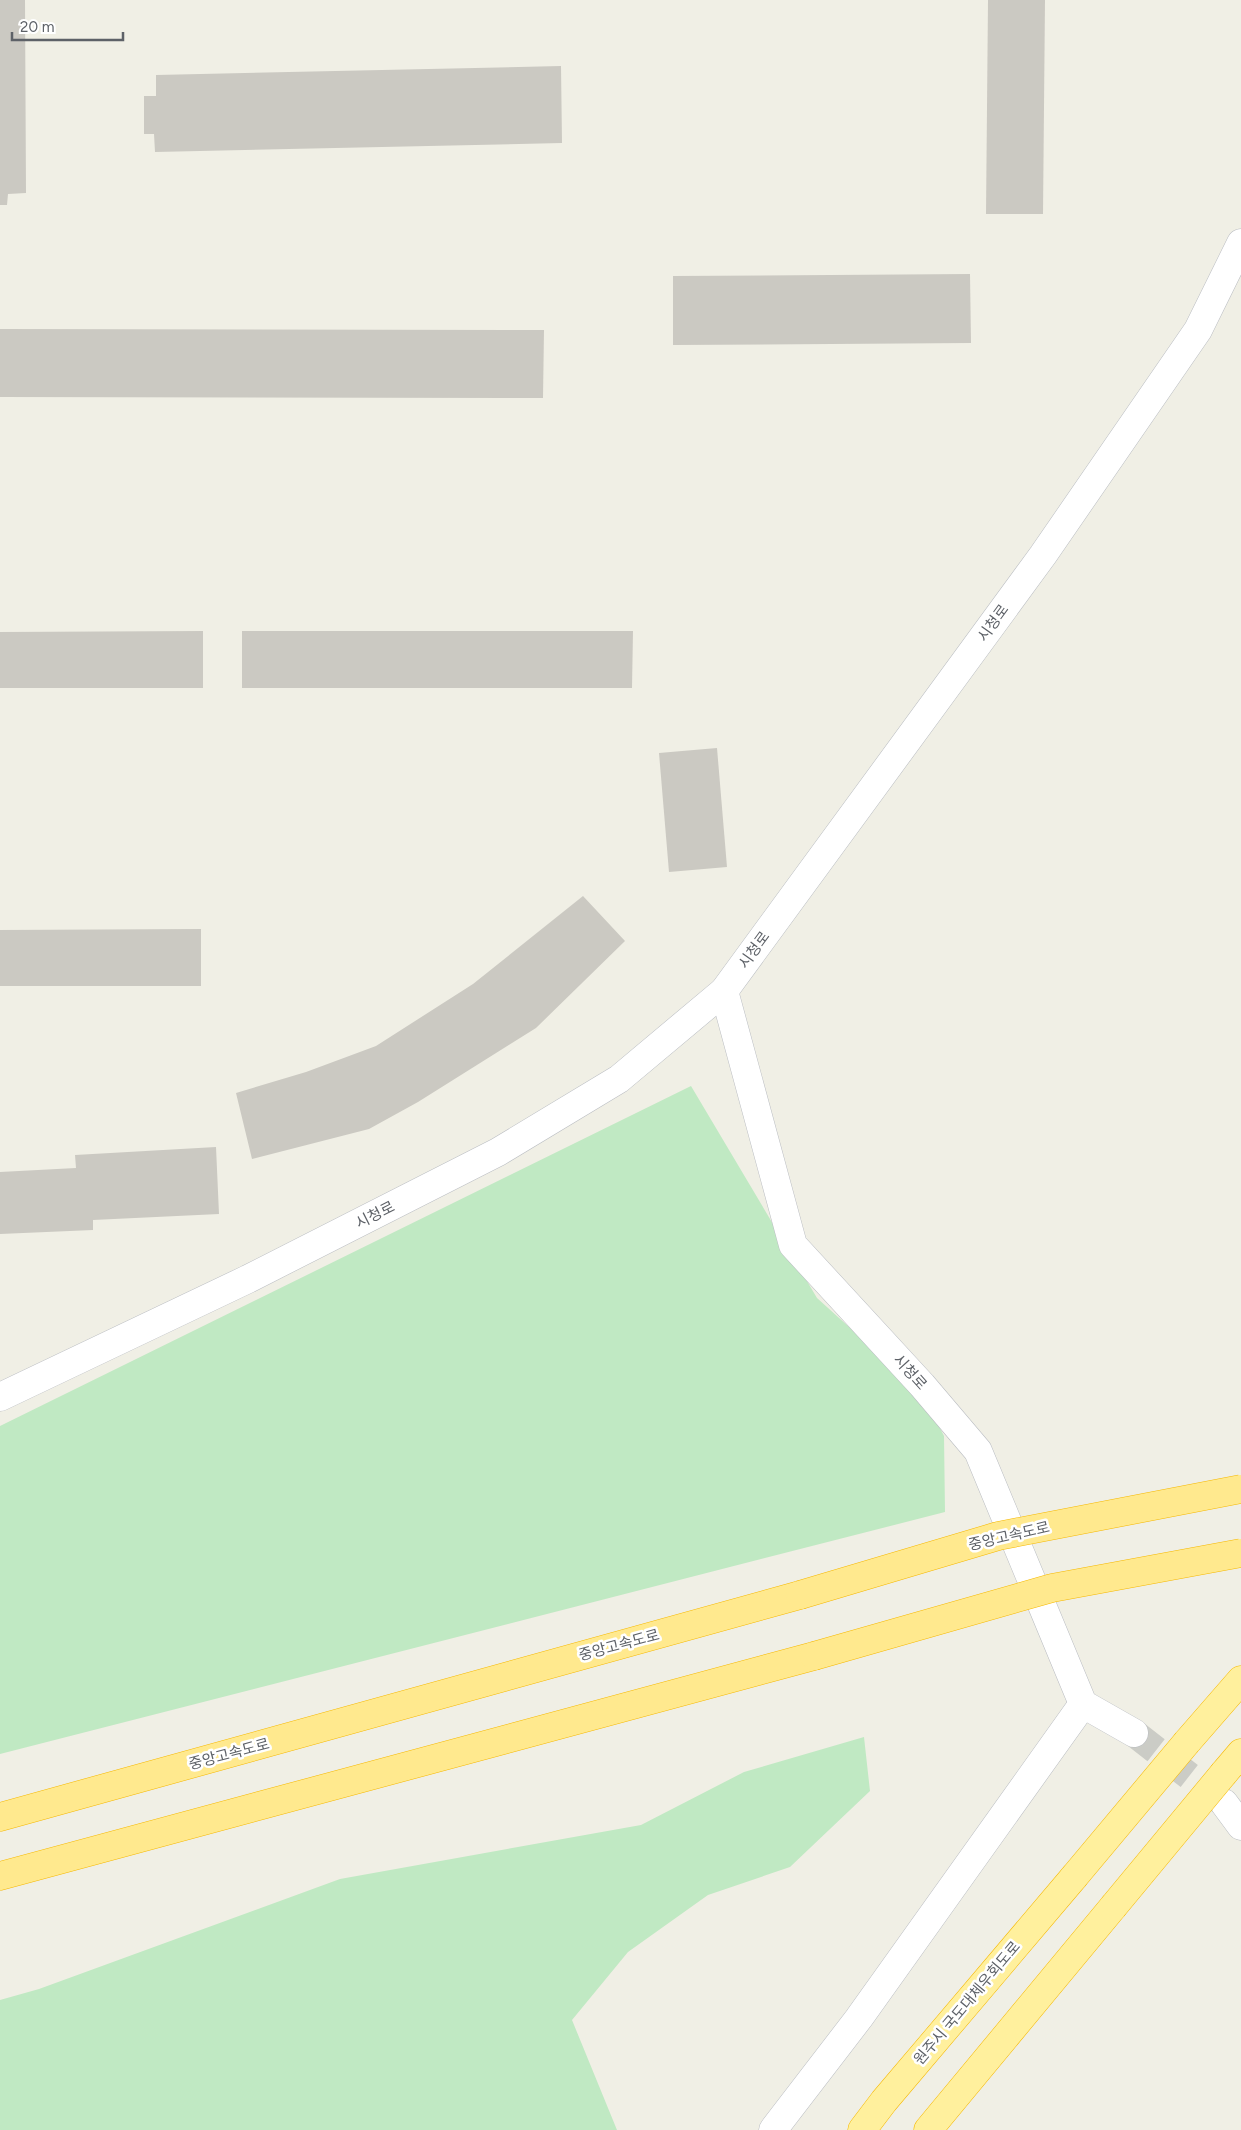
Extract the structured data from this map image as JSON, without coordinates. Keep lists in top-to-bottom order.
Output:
{
  "streets": {
    "highway": ["중앙고속도로", "원주시 국도대체우회도로"],
    "street": ["시청로"]
  },
  "scale_bar": "20 m"
}
